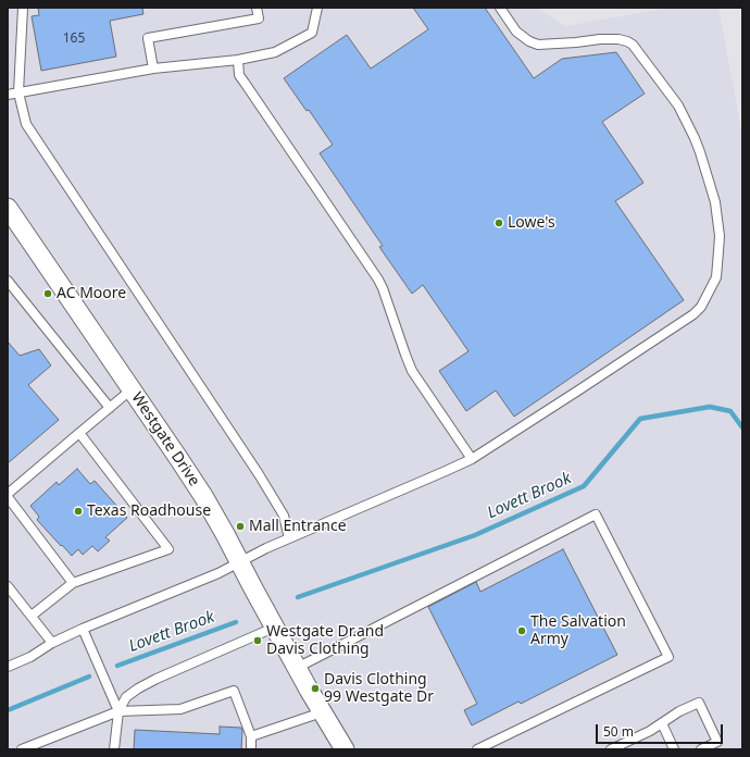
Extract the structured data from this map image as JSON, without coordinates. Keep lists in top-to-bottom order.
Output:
{
  "streets": {
    "street": ["Westgate Drive"]
  },
  "water": ["Lovett Brook"],
  "places": [
    "Lowe's",
    "AC Moore",
    "Texas Roadhouse",
    "Mall Entrance",
    "The Salvation Army",
    "Westgate Dr.and Davis Clothing",
    "Davis Clothing 99 Westgate Dr"
  ],
  "house_numbers": ["165"],
  "scale_bar": "50 m"
}
